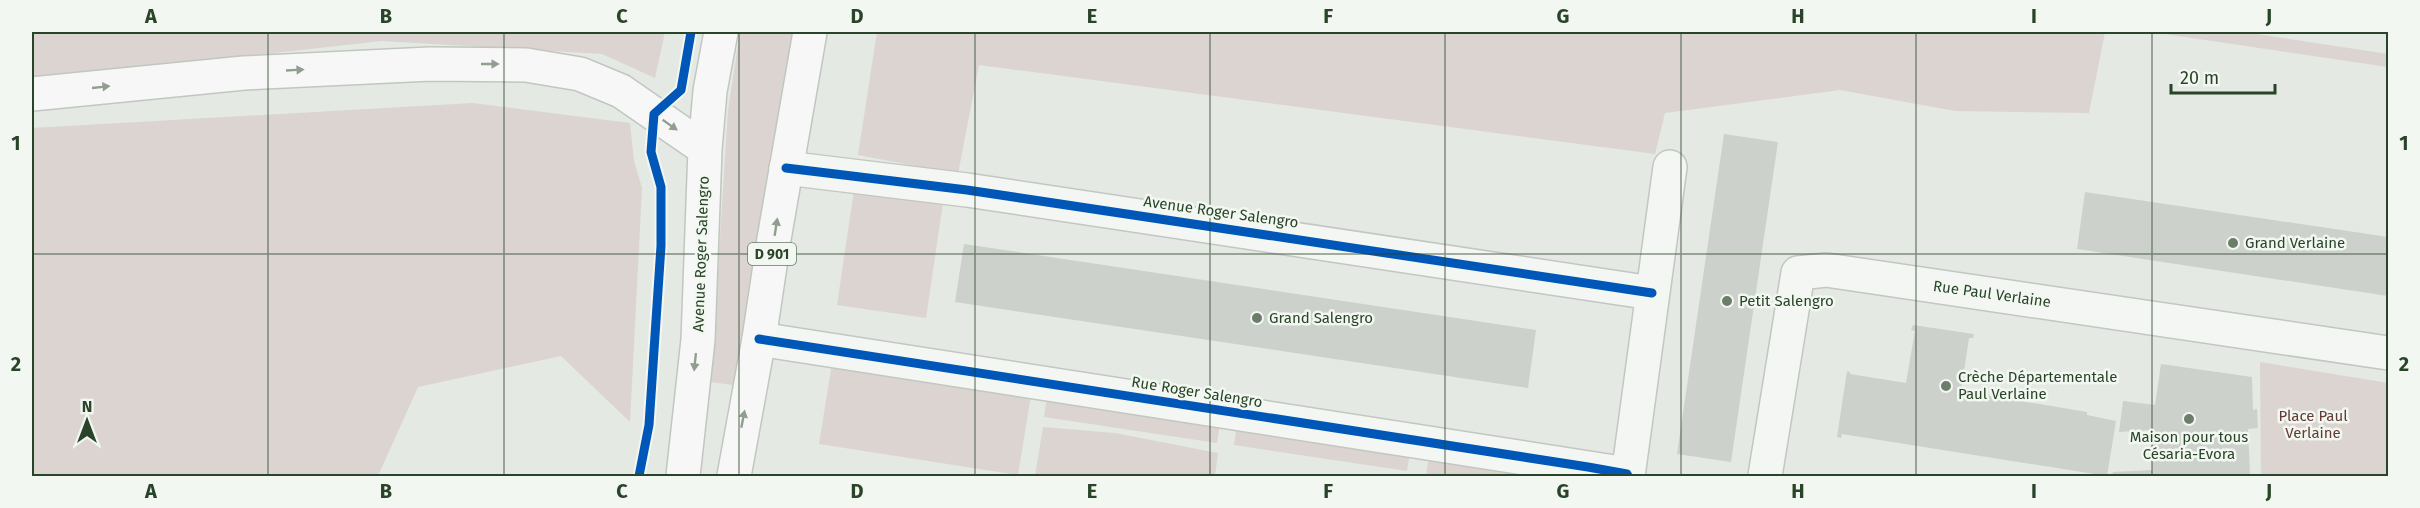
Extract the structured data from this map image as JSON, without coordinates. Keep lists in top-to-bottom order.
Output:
{
  "streets": {
    "main road": ["Avenue Roger Salengro", "D 901"],
    "street": ["Rue Paul Verlaine", "Rue Roger Salengro"]
  },
  "crossings": [
    ["Avenue Roger Salengro", "D 901"],
    ["D 901", "Rue Roger Salengro"]
  ],
  "parks": ["Place Paul Verlaine"],
  "places": [
    "Grand Verlaine",
    "Petit Salengro",
    "Grand Salengro",
    "Crèche Départementale Paul Verlaine",
    "Maison pour tous Césaria-Evora"
  ],
  "scale_bar": "20 m",
  "north": "top",
  "grid": {
    "columns": [
      "A",
      "B",
      "C",
      "D",
      "E",
      "F",
      "G",
      "H",
      "I",
      "J"
    ],
    "rows": ["1", "2"]
  }
}
